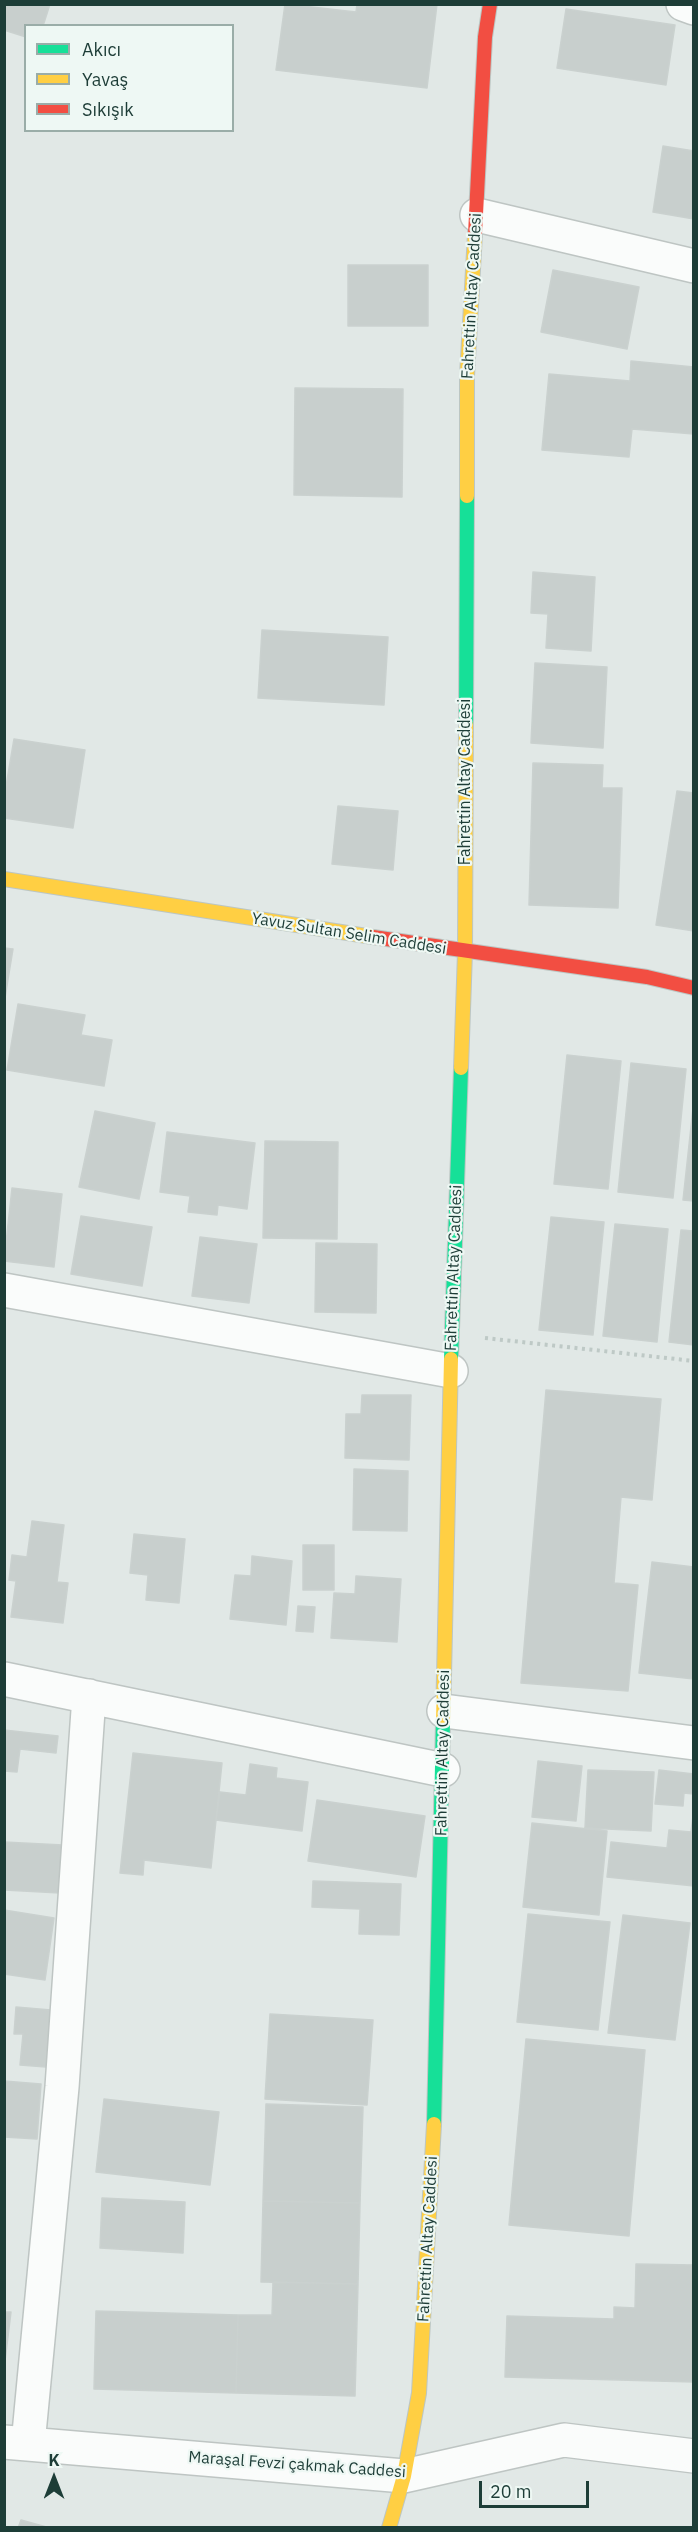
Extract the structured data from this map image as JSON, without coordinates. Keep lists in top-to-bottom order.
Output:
{
  "streets": {
    "street": ["Fahrettin Altay Caddesi", "Yavuz Sultan Selim Caddesi", "Maraşal Fevzi çakmak Caddesi"]
  },
  "crossings": [
    ["Fahrettin Altay Caddesi", "Yavuz Sultan Selim Caddesi"],
    ["Fahrettin Altay Caddesi", "Maraşal Fevzi çakmak Caddesi"]
  ],
  "legend": ["Akıcı", "Yavaş", "Sıkışık"],
  "scale_bar": "20 m",
  "north": "top"
}
